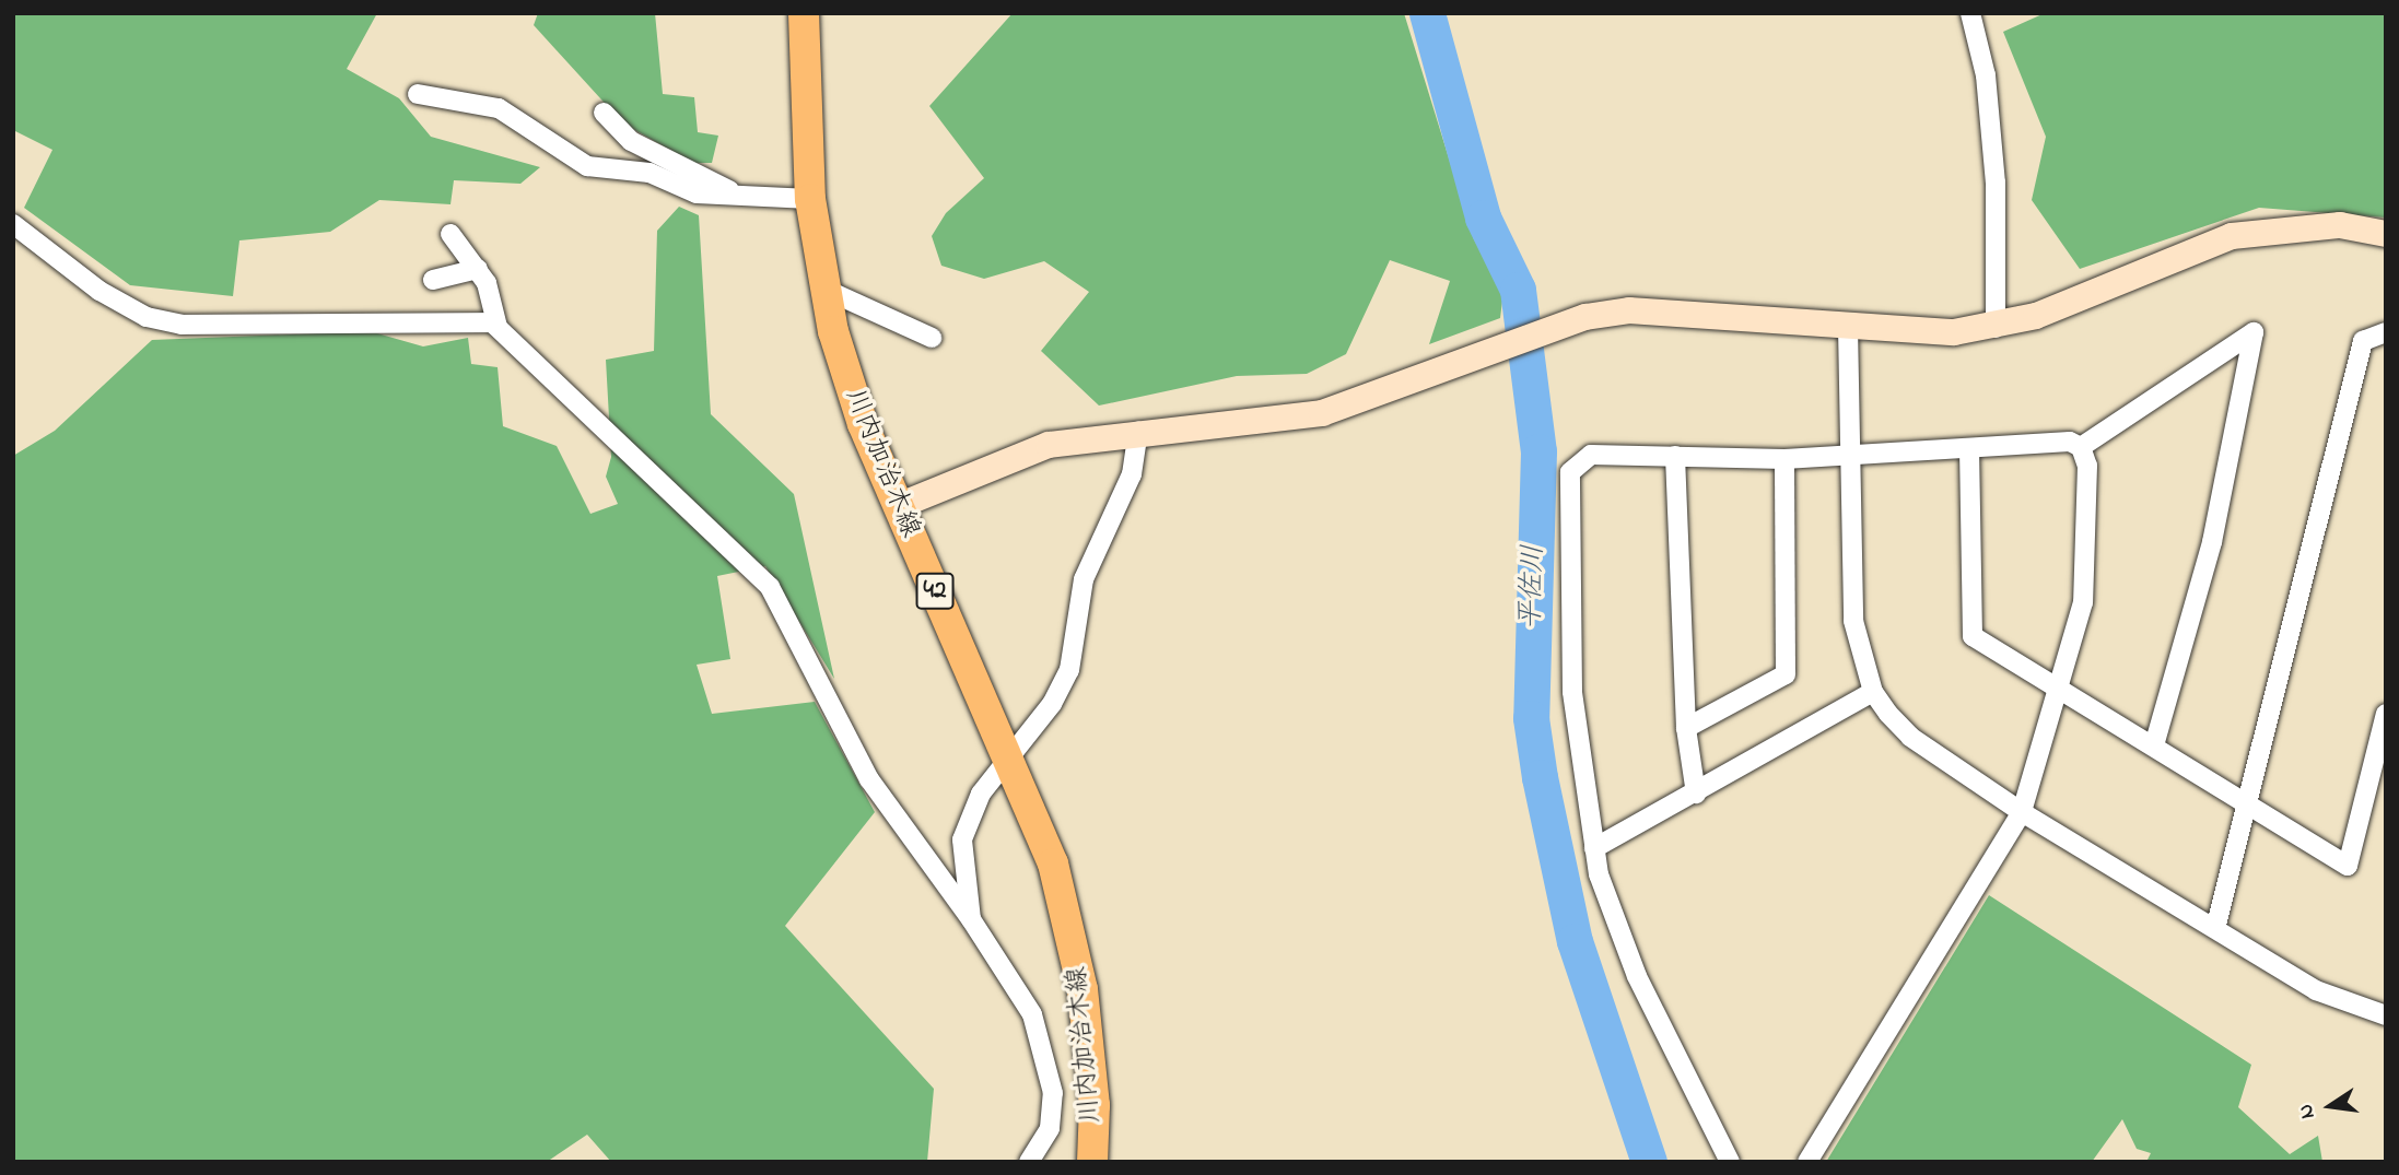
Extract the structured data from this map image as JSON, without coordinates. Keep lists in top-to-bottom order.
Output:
{
  "streets": {
    "main road": ["川内加治木線", "42"]
  },
  "water": ["平佐川"],
  "north": "left"
}
